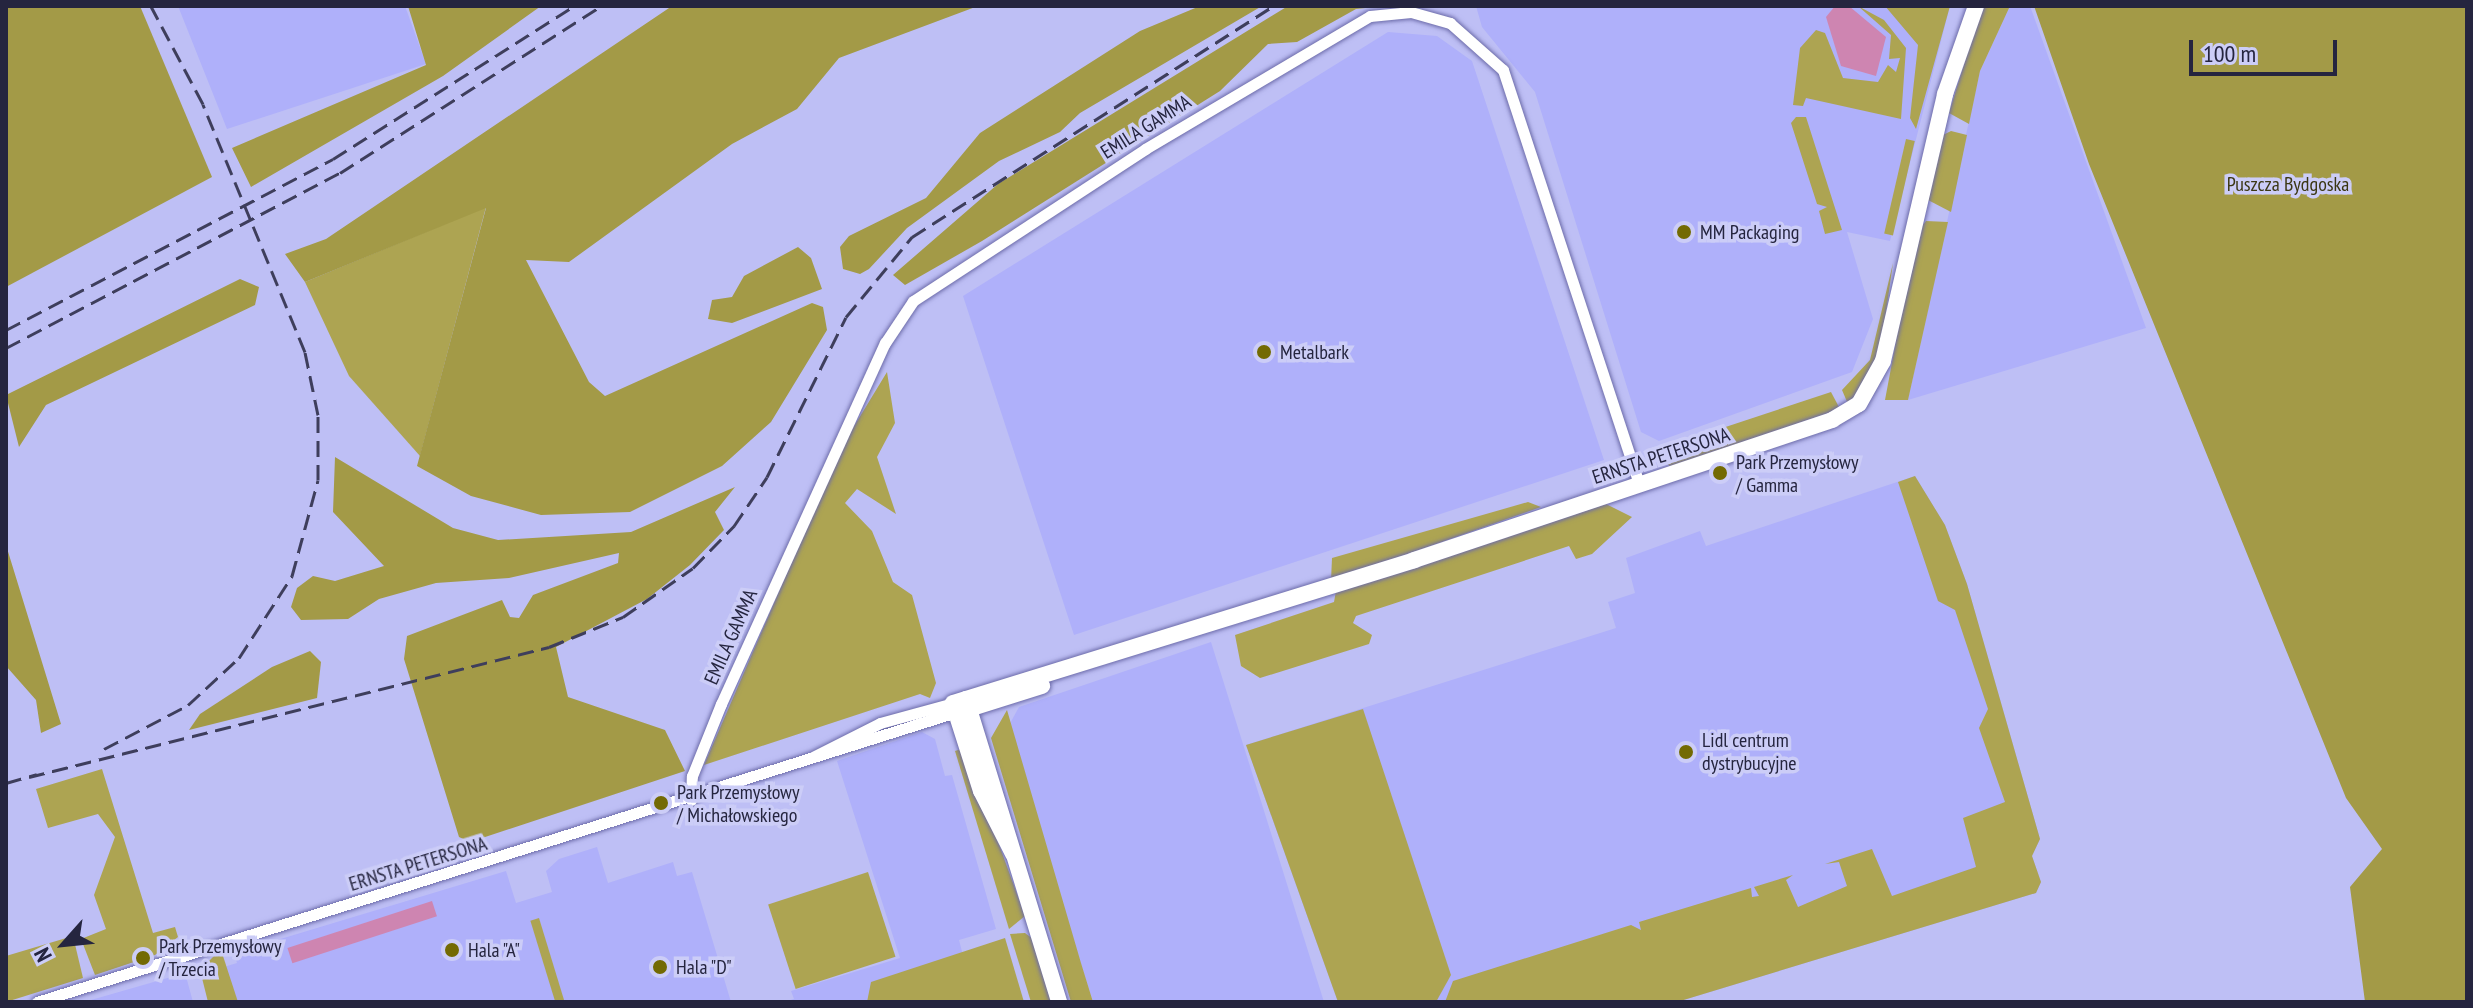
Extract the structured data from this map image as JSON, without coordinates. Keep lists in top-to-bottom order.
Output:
{
  "streets": {
    "street": ["EMILA GAMMA", "ERNSTA PETERSONA"]
  },
  "crossings": [
    ["EMILA GAMMA", "ERNSTA PETERSONA"]
  ],
  "parks": ["Puszcza Bydgoska"],
  "places": [
    "MM Packaging",
    "Metalbark",
    "Park Przemysłowy / Gamma",
    "Lidl centrum dystrybucyjne",
    "Park Przemysłowy / Michałowskiego",
    "Hala \"A\"",
    "Park Przemysłowy / Trzecia",
    "Hala \"D\""
  ],
  "scale_bar": "100 m",
  "north": "bottom left"
}
